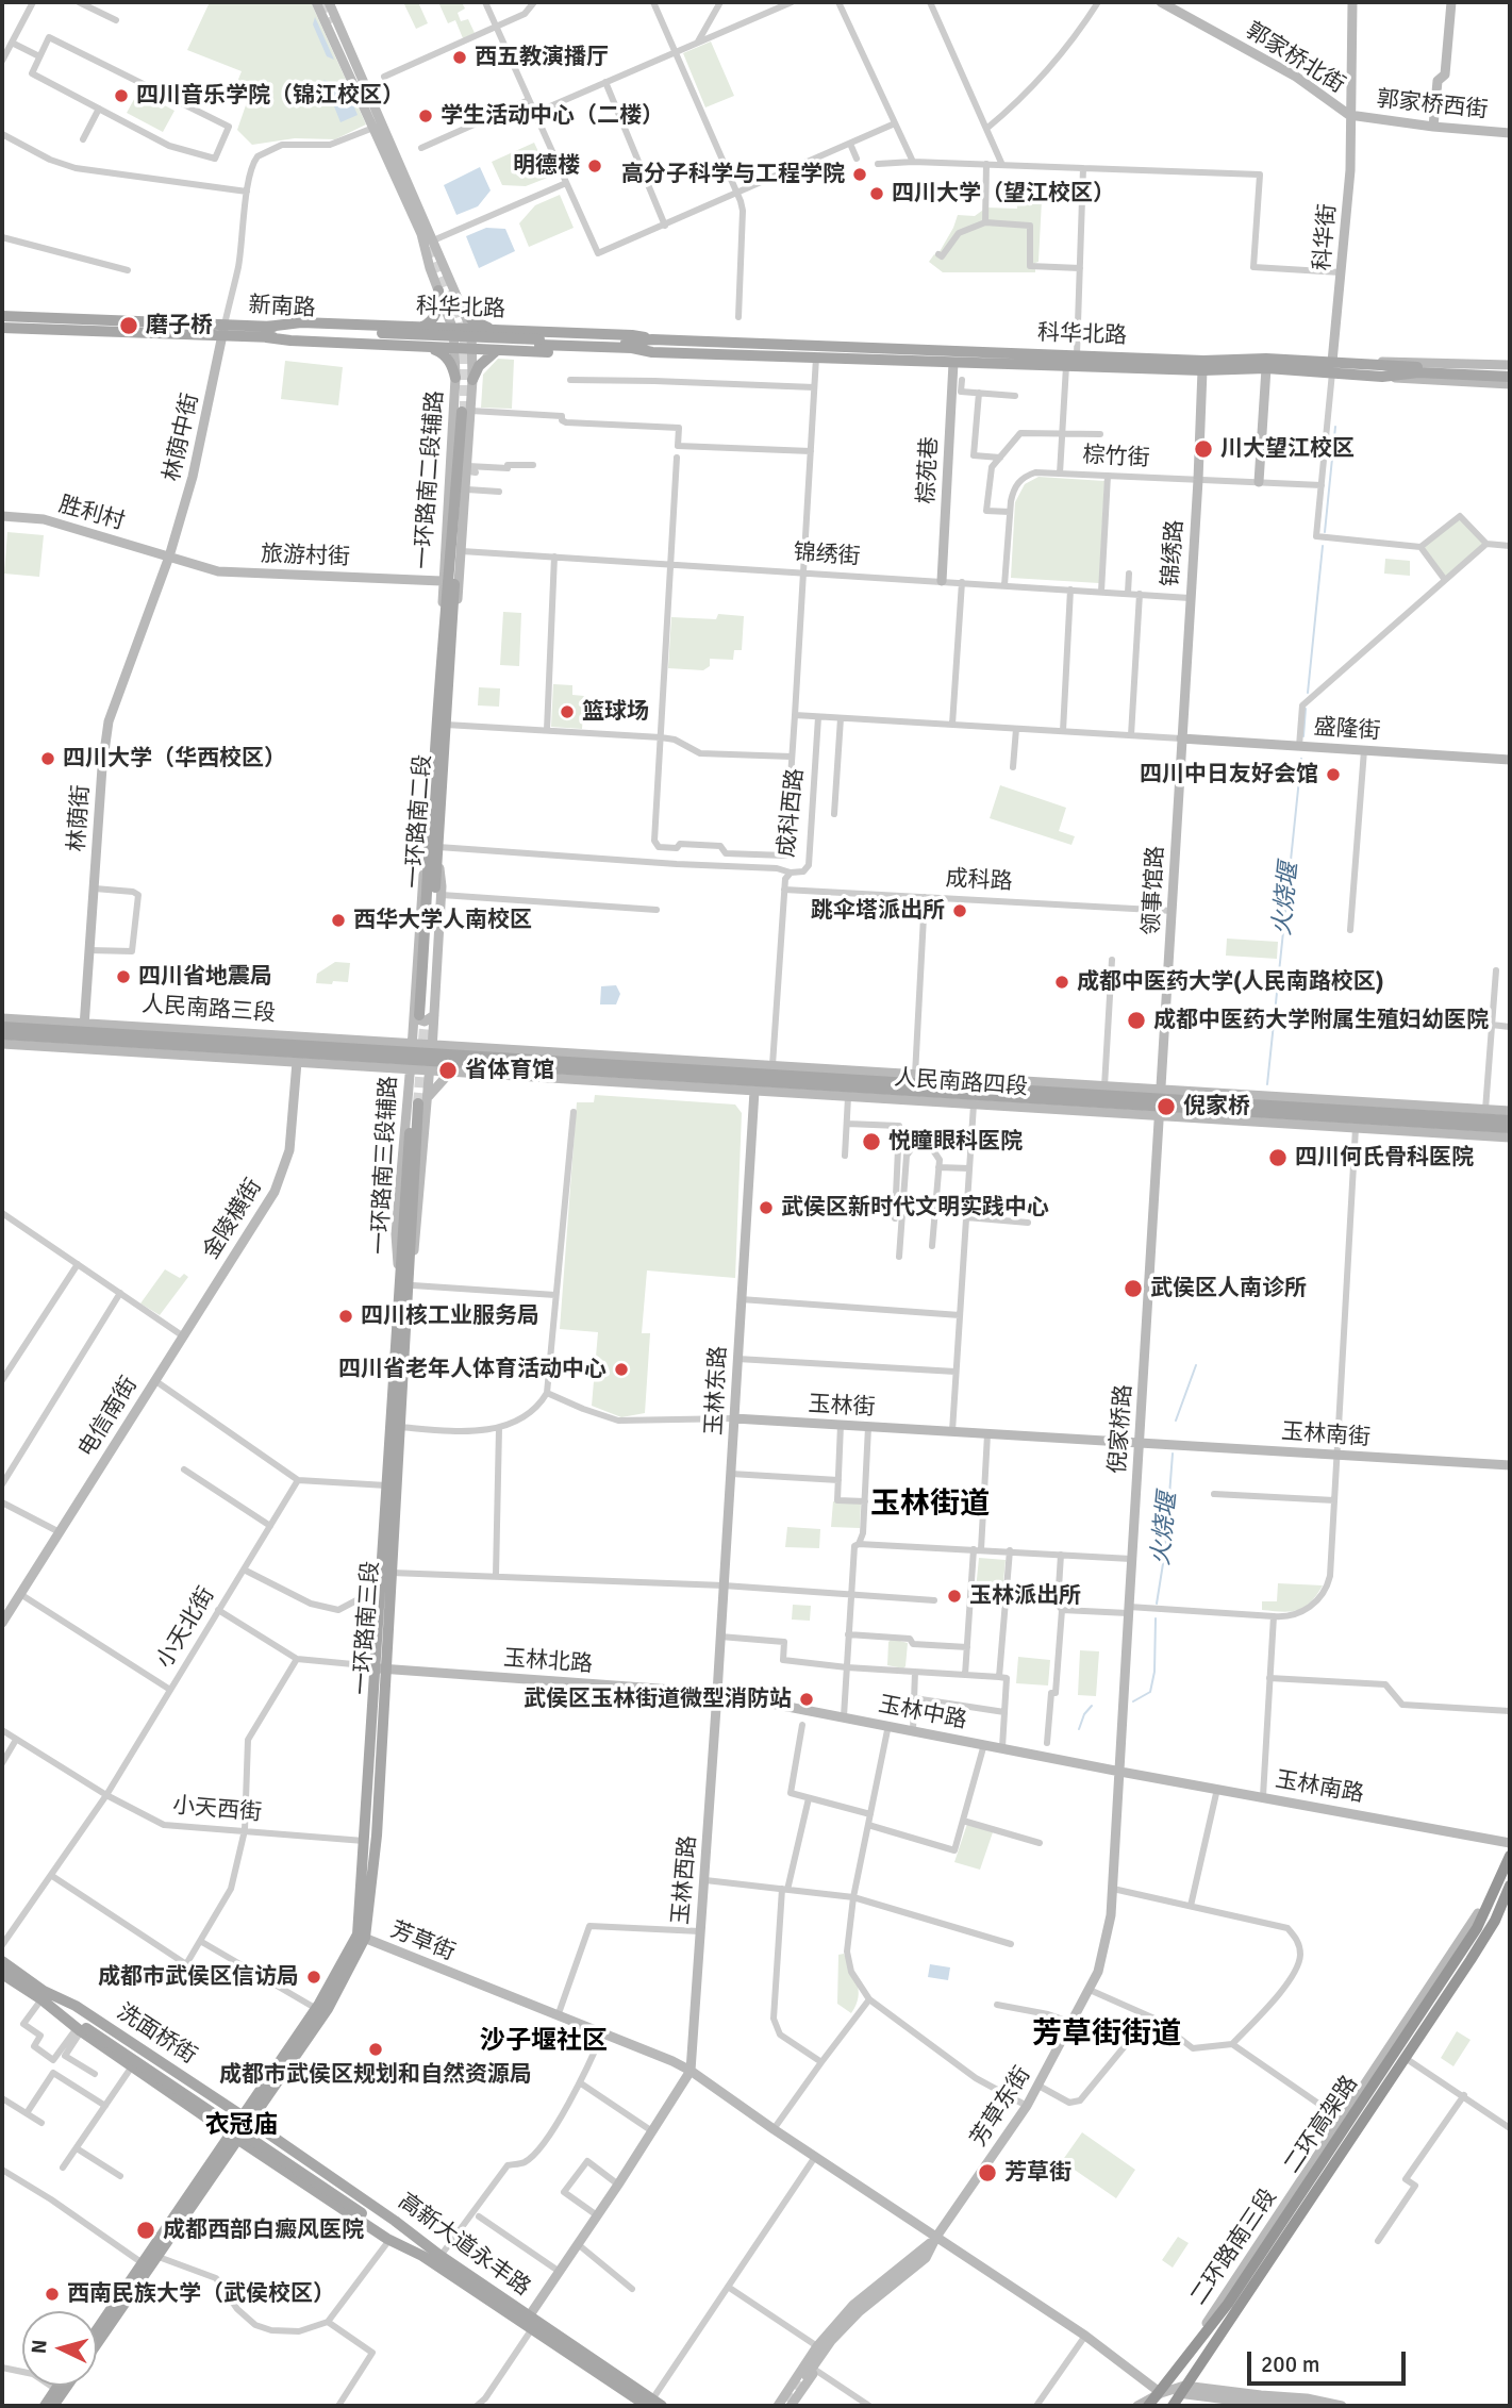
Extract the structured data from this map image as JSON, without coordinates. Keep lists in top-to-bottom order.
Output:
{
  "streets": {
    "highway": ["二环高架路"],
    "main road": [
      "新南路",
      "科华北路",
      "一环路南二段",
      "人民南路三段",
      "人民南路四段",
      "一环路南三段",
      "洗面桥街",
      "高新大道永丰路"
    ],
    "street": [
      "郭家桥北街",
      "郭家桥西街",
      "科华街",
      "林荫中街",
      "棕竹街",
      "棕苑巷",
      "一环路南二段辅路",
      "胜利村",
      "锦绣路",
      "锦绣街",
      "旅游村街",
      "盛隆街",
      "成科西路",
      "林荫街",
      "成科路",
      "领事馆路",
      "一环路南三段辅路",
      "金陵横街",
      "玉林东路",
      "玉林街",
      "电信南街",
      "倪家桥路",
      "玉林南街",
      "小天北街",
      "玉林北路",
      "玉林中路",
      "玉林南路",
      "小天西街",
      "玉林西路",
      "芳草街",
      "芳草东街",
      "二环路南三段"
    ]
  },
  "crossings": [
    ["郭家桥北街", "郭家桥西街"],
    ["郭家桥北街", "科华街"],
    ["郭家桥西街", "科华街"],
    ["科华街", "科华北路"],
    ["新南路", "科华北路"],
    ["新南路", "林荫中街"],
    ["科华北路", "棕苑巷"],
    ["科华北路", "一环路南二段辅路"],
    ["科华北路", "锦绣路"],
    ["林荫中街", "胜利村"],
    ["林荫中街", "旅游村街"],
    ["林荫中街", "林荫街"],
    ["棕竹街", "锦绣路"],
    ["棕竹街", "锦绣街"],
    ["棕苑巷", "锦绣街"],
    ["一环路南二段辅路", "锦绣街"],
    ["一环路南二段辅路", "旅游村街"],
    ["一环路南二段辅路", "一环路南二段"],
    ["胜利村", "旅游村街"],
    ["胜利村", "林荫街"],
    ["锦绣路", "锦绣街"],
    ["锦绣路", "盛隆街"],
    ["锦绣路", "领事馆路"],
    ["旅游村街", "林荫街"],
    ["盛隆街", "领事馆路"],
    ["成科西路", "成科路"],
    ["成科西路", "人民南路四段"],
    ["林荫街", "人民南路三段"],
    ["成科路", "领事馆路"],
    ["领事馆路", "人民南路四段"],
    ["领事馆路", "倪家桥路"],
    ["人民南路三段", "人民南路四段"],
    ["人民南路三段", "一环路南三段辅路"],
    ["人民南路三段", "金陵横街"],
    ["人民南路四段", "一环路南三段辅路"],
    ["人民南路四段", "玉林东路"],
    ["人民南路四段", "倪家桥路"],
    ["一环路南三段辅路", "一环路南三段"],
    ["金陵横街", "电信南街"],
    ["玉林东路", "玉林街"],
    ["玉林东路", "玉林北路"],
    ["玉林东路", "玉林中路"],
    ["玉林东路", "玉林西路"],
    ["玉林街", "倪家桥路"],
    ["玉林街", "玉林南街"],
    ["电信南街", "小天北街"],
    ["倪家桥路", "玉林南街"],
    ["倪家桥路", "玉林中路"],
    ["倪家桥路", "玉林南路"],
    ["倪家桥路", "芳草东街"],
    ["小天北街", "小天西街"],
    ["一环路南三段", "玉林北路"],
    ["一环路南三段", "小天西街"],
    ["一环路南三段", "芳草街"],
    ["一环路南三段", "洗面桥街"],
    ["一环路南三段", "高新大道永丰路"],
    ["玉林北路", "玉林中路"],
    ["玉林北路", "玉林西路"],
    ["玉林中路", "玉林南路"],
    ["玉林中路", "玉林西路"],
    ["玉林中路", "芳草东街"],
    ["玉林南路", "芳草东街"],
    ["玉林南路", "二环路南三段"],
    ["玉林西路", "芳草街"],
    ["芳草街", "芳草东街"],
    ["芳草街", "二环路南三段"],
    ["洗面桥街", "高新大道永丰路"],
    ["二环高架路", "二环路南三段"]
  ],
  "districts": [
    "玉林街道",
    "芳草街街道",
    "沙子堰社区",
    "衣冠庙"
  ],
  "water": ["火烧堰"],
  "places": [
    "西五教演播厅",
    "四川音乐学院（锦江校区）",
    "学生活动中心（二楼）",
    "明德楼",
    "高分子科学与工程学院",
    "四川大学（望江校区）",
    "磨子桥",
    "川大望江校区",
    "篮球场",
    "四川大学（华西校区）",
    "四川中日友好会馆",
    "跳伞塔派出所",
    "西华大学人南校区",
    "四川省地震局",
    "成都中医药大学(人民南路校区)",
    "成都中医药大学附属生殖妇幼医院",
    "省体育馆",
    "倪家桥",
    "悦瞳眼科医院",
    "四川何氏骨科医院",
    "武侯区新时代文明实践中心",
    "武侯区人南诊所",
    "四川核工业服务局",
    "四川省老年人体育活动中心",
    "玉林派出所",
    "武侯区玉林街道微型消防站",
    "成都市武侯区信访局",
    "成都市武侯区规划和自然资源局",
    "芳草街",
    "成都西部白癜风医院",
    "西南民族大学（武侯校区）"
  ],
  "scale_bar": "200 m",
  "north": "left"
}
